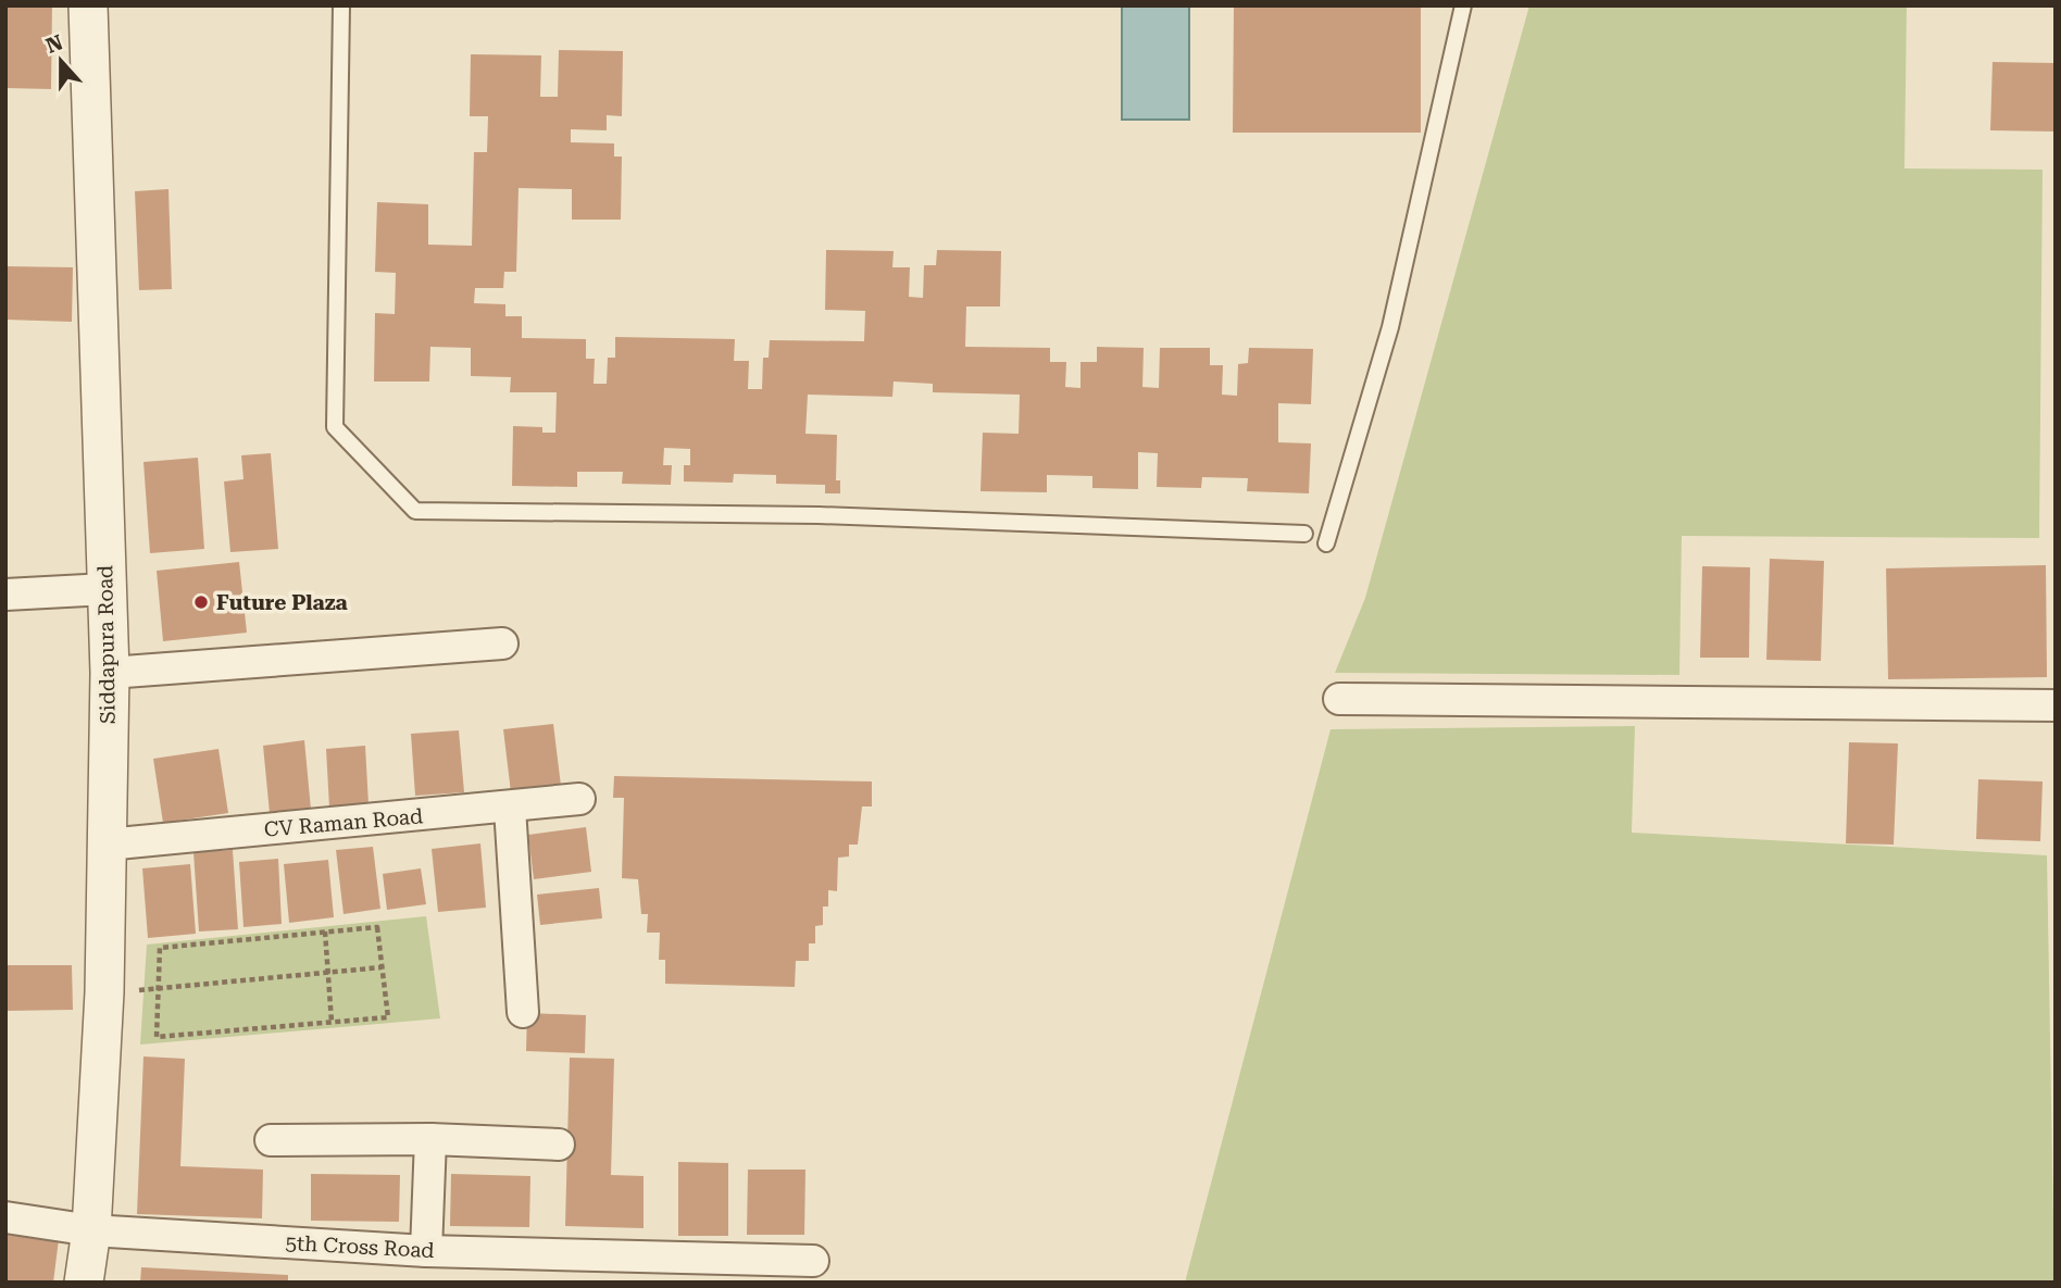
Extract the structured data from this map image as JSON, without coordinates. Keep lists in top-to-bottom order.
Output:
{
  "streets": {
    "street": ["Siddapura Road", "CV Raman Road", "5th Cross Road"]
  },
  "crossings": [
    ["Siddapura Road", "CV Raman Road"],
    ["Siddapura Road", "5th Cross Road"]
  ],
  "places": ["Future Plaza"],
  "north": "top"
}
